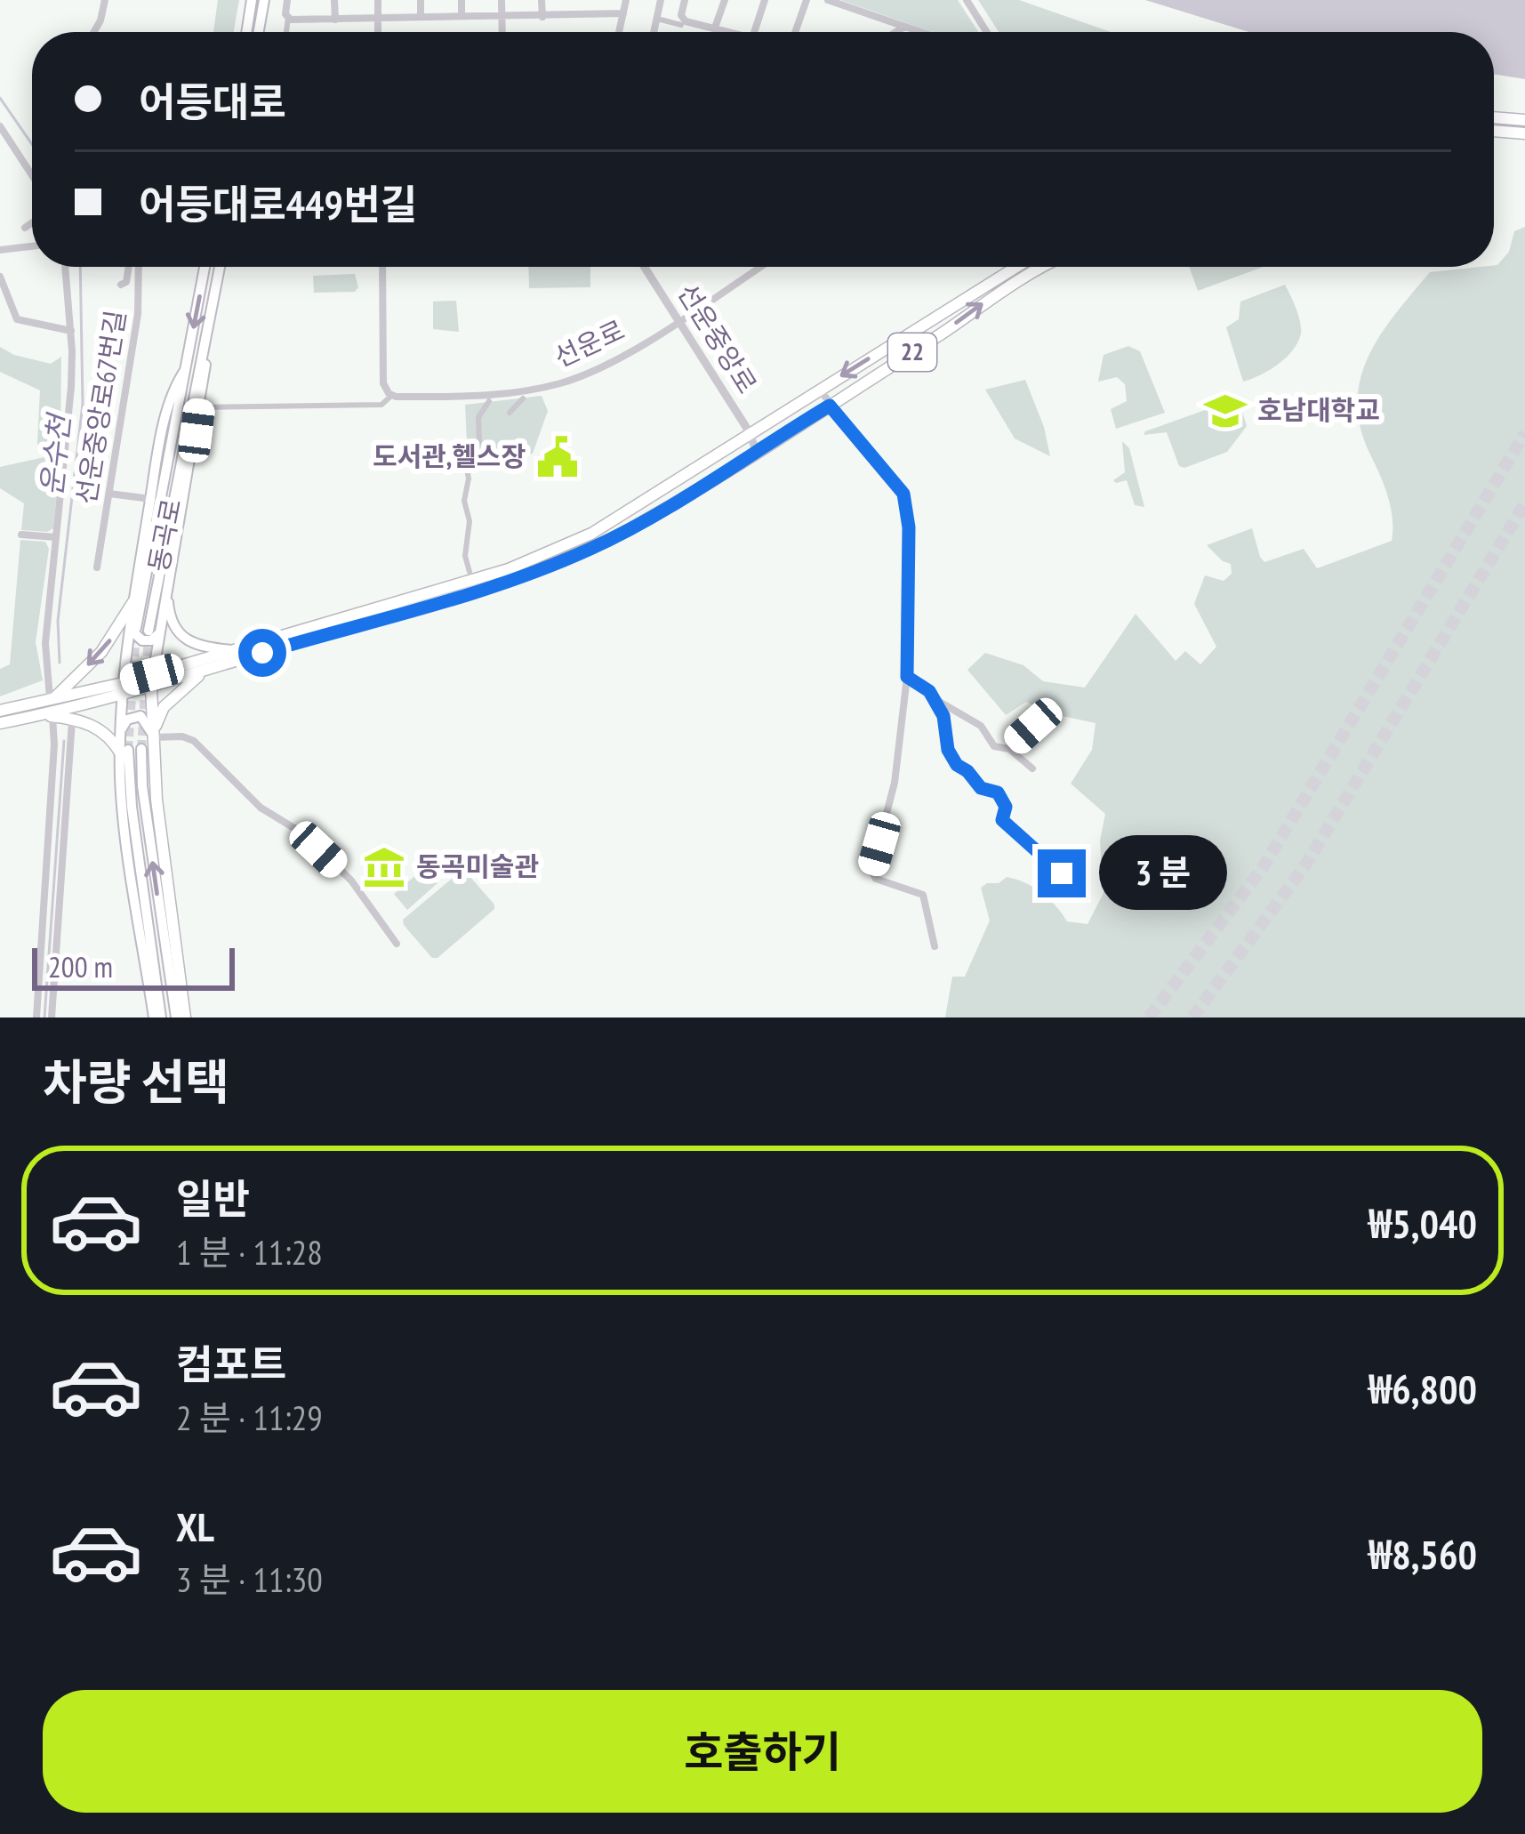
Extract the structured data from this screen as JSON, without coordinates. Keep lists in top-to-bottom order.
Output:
{
  "streets": {
    "main road": ["22", "동곡로"],
    "street": ["선운중앙로", "선운로", "선운중앙로67번길"]
  },
  "crossings": [
    ["선운중앙로", "선운로"],
    ["선운중앙로", "22"]
  ],
  "water": ["운수천"],
  "places": {
    "school or university": ["호남대학교"],
    "public building": ["도서관,헬스장"],
    "museum": ["동곡미술관"]
  },
  "scale_bar": "200 m",
  "page": {
    "banner": ["어등대로", "어등대로449번길"],
    "bubble": "3 분",
    "scale": "200 m",
    "heading": "차량 선택",
    "list": [
      {
        "name": "일반",
        "note": "1 분 · 11:28",
        "value": "₩5,040"
      },
      {
        "name": "컴포트",
        "note": "2 분 · 11:29",
        "value": "₩6,800"
      },
      {
        "name": "XL",
        "note": "3 분 · 11:30",
        "value": "₩8,560"
      }
    ],
    "buttons": "호출하기"
  }
}
